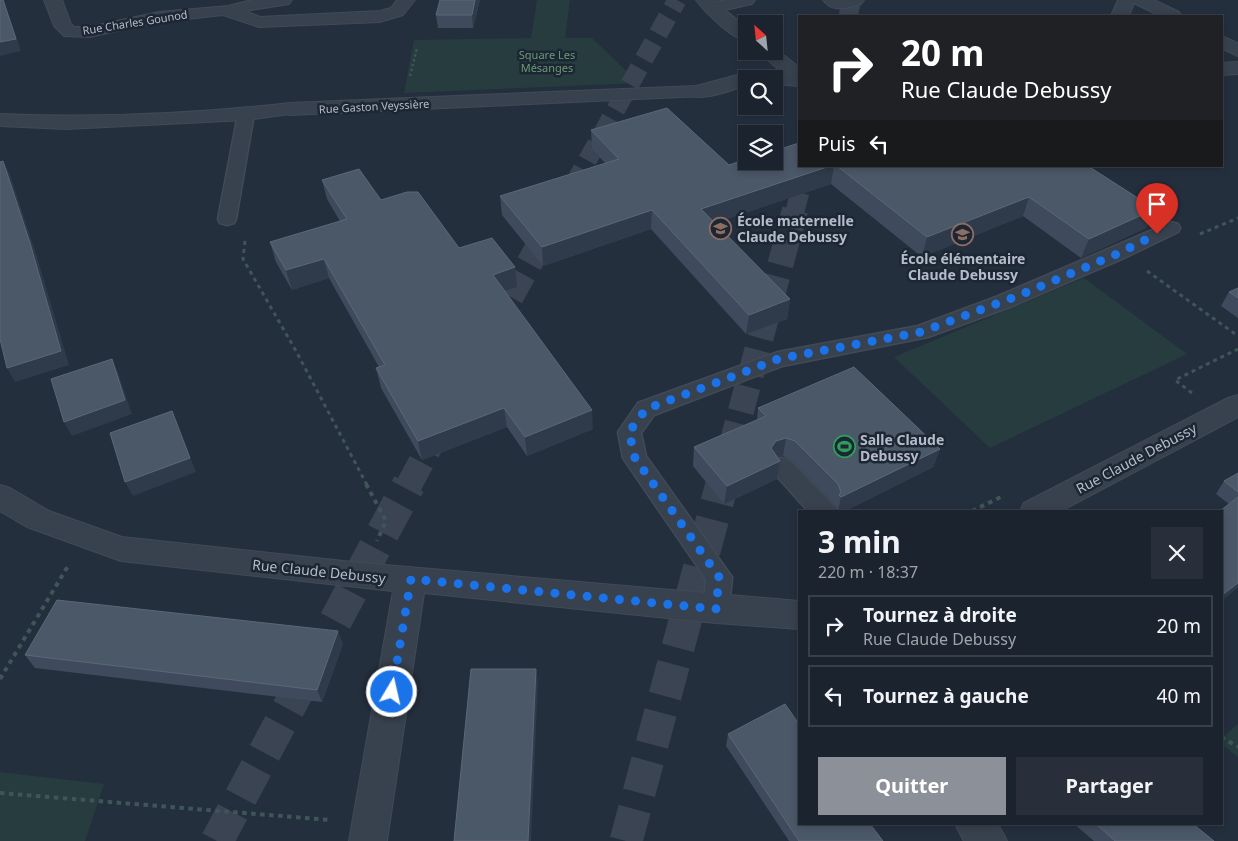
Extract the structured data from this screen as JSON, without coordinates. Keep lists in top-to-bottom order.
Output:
{
  "streets": {
    "street": ["Rue Charles Gounod", "Rue Gaston Veyssière", "Rue Claude Debussy"]
  },
  "parks": ["Square Les Mésanges"],
  "places": {
    "school or university": ["École maternelle Claude Debussy", "École élémentaire Claude Debussy"],
    "sports": ["Salle Claude Debussy"]
  },
  "north": "top left",
  "page": {
    "turn": ["20 m", "Rue Claude Debussy"],
    "then": "Puis",
    "heading": ["3 min", "220 m · 18:37"],
    "list": [
      {
        "name": "Tournez à droite",
        "note": "Rue Claude Debussy",
        "value": "20 m"
      },
      {
        "name": "Tournez à gauche",
        "value": "40 m"
      }
    ],
    "buttons": ["Quitter", "Partager"]
  }
}
